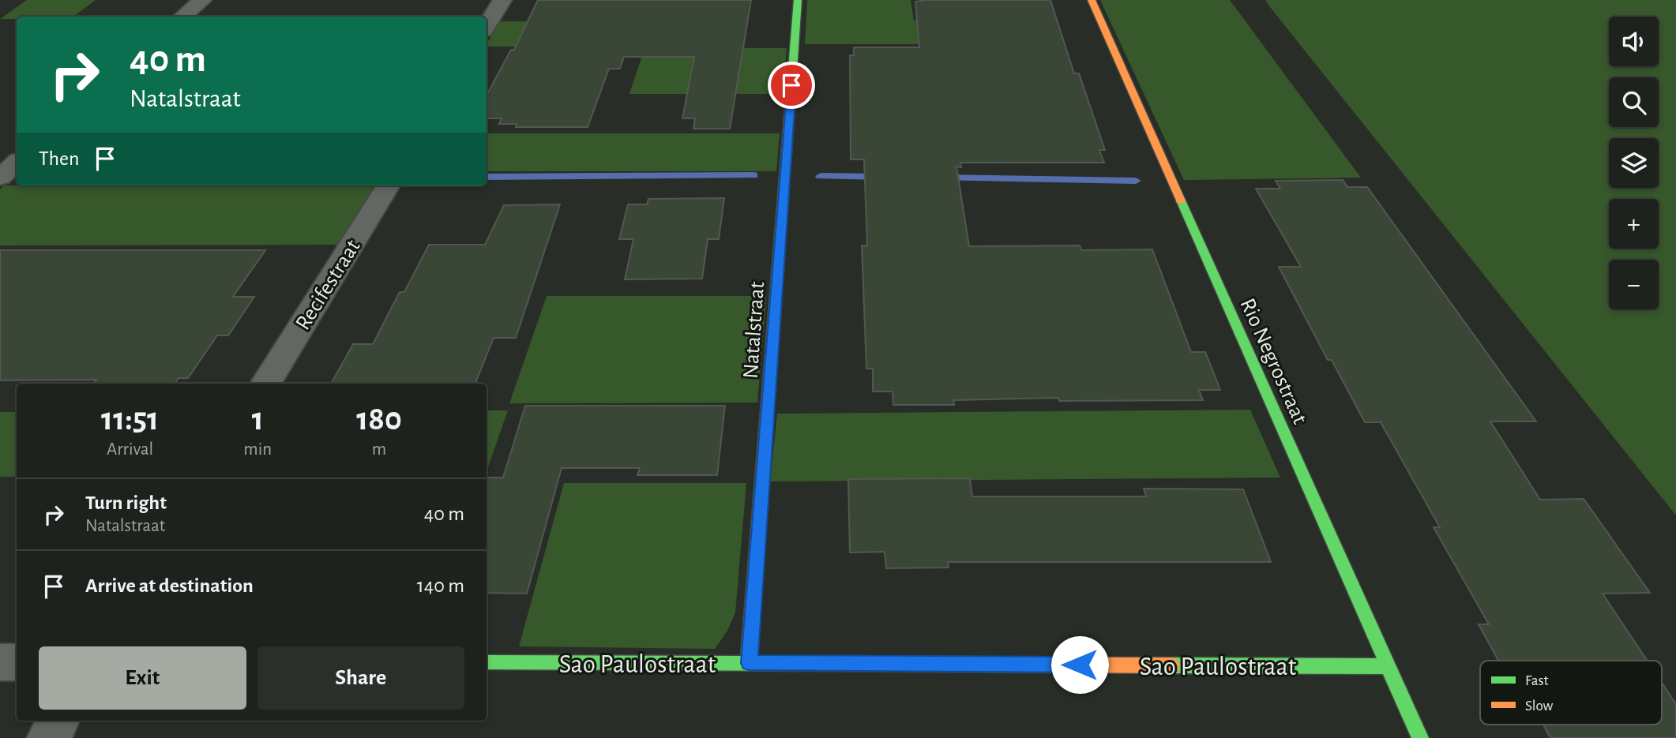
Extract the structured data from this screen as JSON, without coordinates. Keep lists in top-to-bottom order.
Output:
{
  "streets": {
    "street": [
      "Recifestraat",
      "Natalstraat",
      "Rio Negrostraat",
      "Sao Paulostraat"
    ]
  },
  "crossings": [
    ["Natalstraat", "Sao Paulostraat"],
    ["Rio Negrostraat", "Sao Paulostraat"]
  ],
  "legend": ["Fast", "Slow"],
  "page": {
    "map_buttons": ["+", "−"],
    "turn": ["40 m", "Natalstraat"],
    "then": "Then",
    "eta": [
      "11:51",
      "Arrival",
      "1",
      "min",
      "180",
      "m"
    ],
    "list": [
      {
        "name": "Turn right",
        "note": "Natalstraat",
        "value": "40 m"
      },
      {
        "name": "Arrive at destination",
        "value": "140 m"
      }
    ],
    "buttons": ["Exit", "Share"]
  }
}
